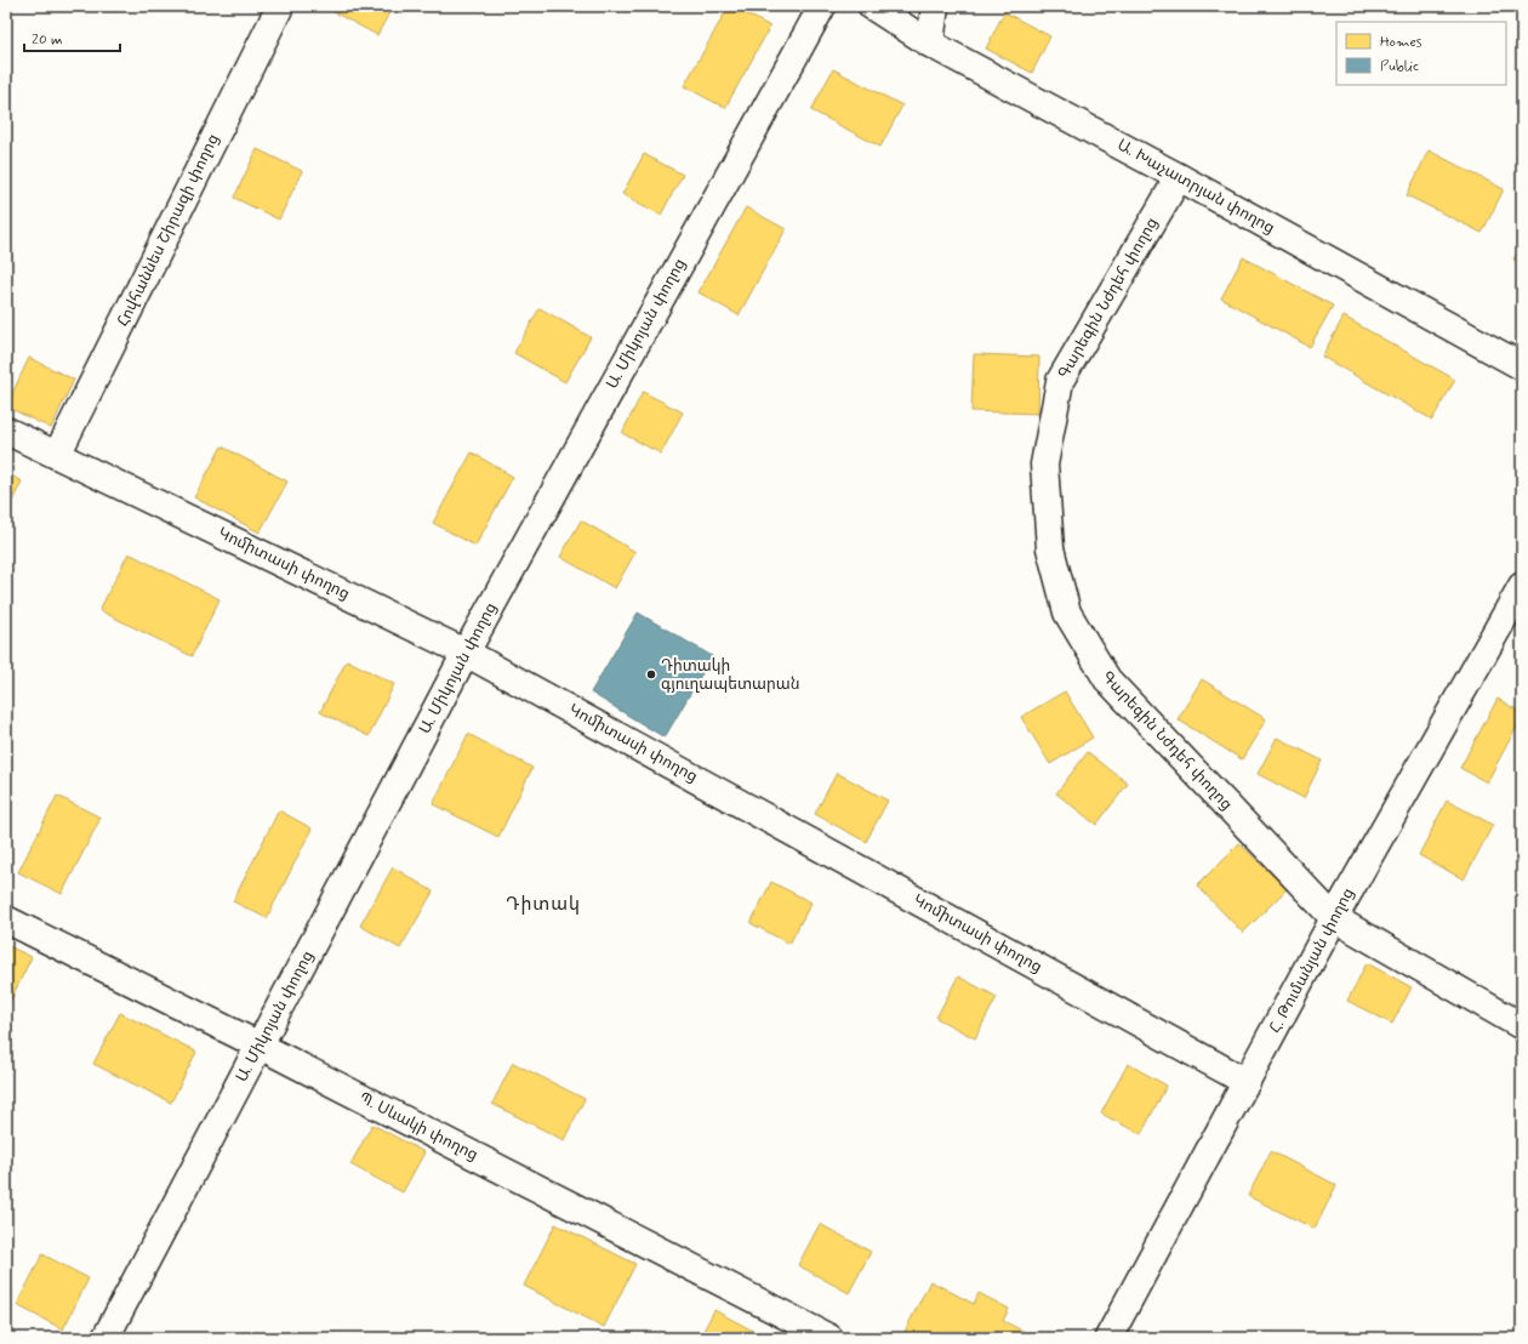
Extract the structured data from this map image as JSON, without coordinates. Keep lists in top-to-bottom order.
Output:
{
  "streets": {
    "street": [
      "Ա. Խաչատրյան փողոց",
      "Հովհաննես Շիրազի փողոց",
      "Գարեգին Նժդեհ փողոց",
      "Ա. Միկոյան փողոց",
      "Կոմիտասի փողոց",
      "Հ. Թումանյան փողոց",
      "Պ. Սևակի փողոց"
    ]
  },
  "crossings": [
    ["Ա. Խաչատրյան փողոց", "Գարեգին Նժդեհ փողոց"],
    ["Հովհաննես Շիրազի փողոց", "Կոմիտասի փողոց"],
    ["Գարեգին Նժդեհ փողոց", "Հ. Թումանյան փողոց"],
    ["Ա. Միկոյան փողոց", "Կոմիտասի փողոց"],
    ["Ա. Միկոյան փողոց", "Պ. Սևակի փողոց"],
    ["Կոմիտասի փողոց", "Հ. Թումանյան փողոց"]
  ],
  "districts": ["Դիտակ"],
  "places": ["Դիտակի գյուղապետարան"],
  "legend": ["Homes", "Public"],
  "scale_bar": "20 m"
}
